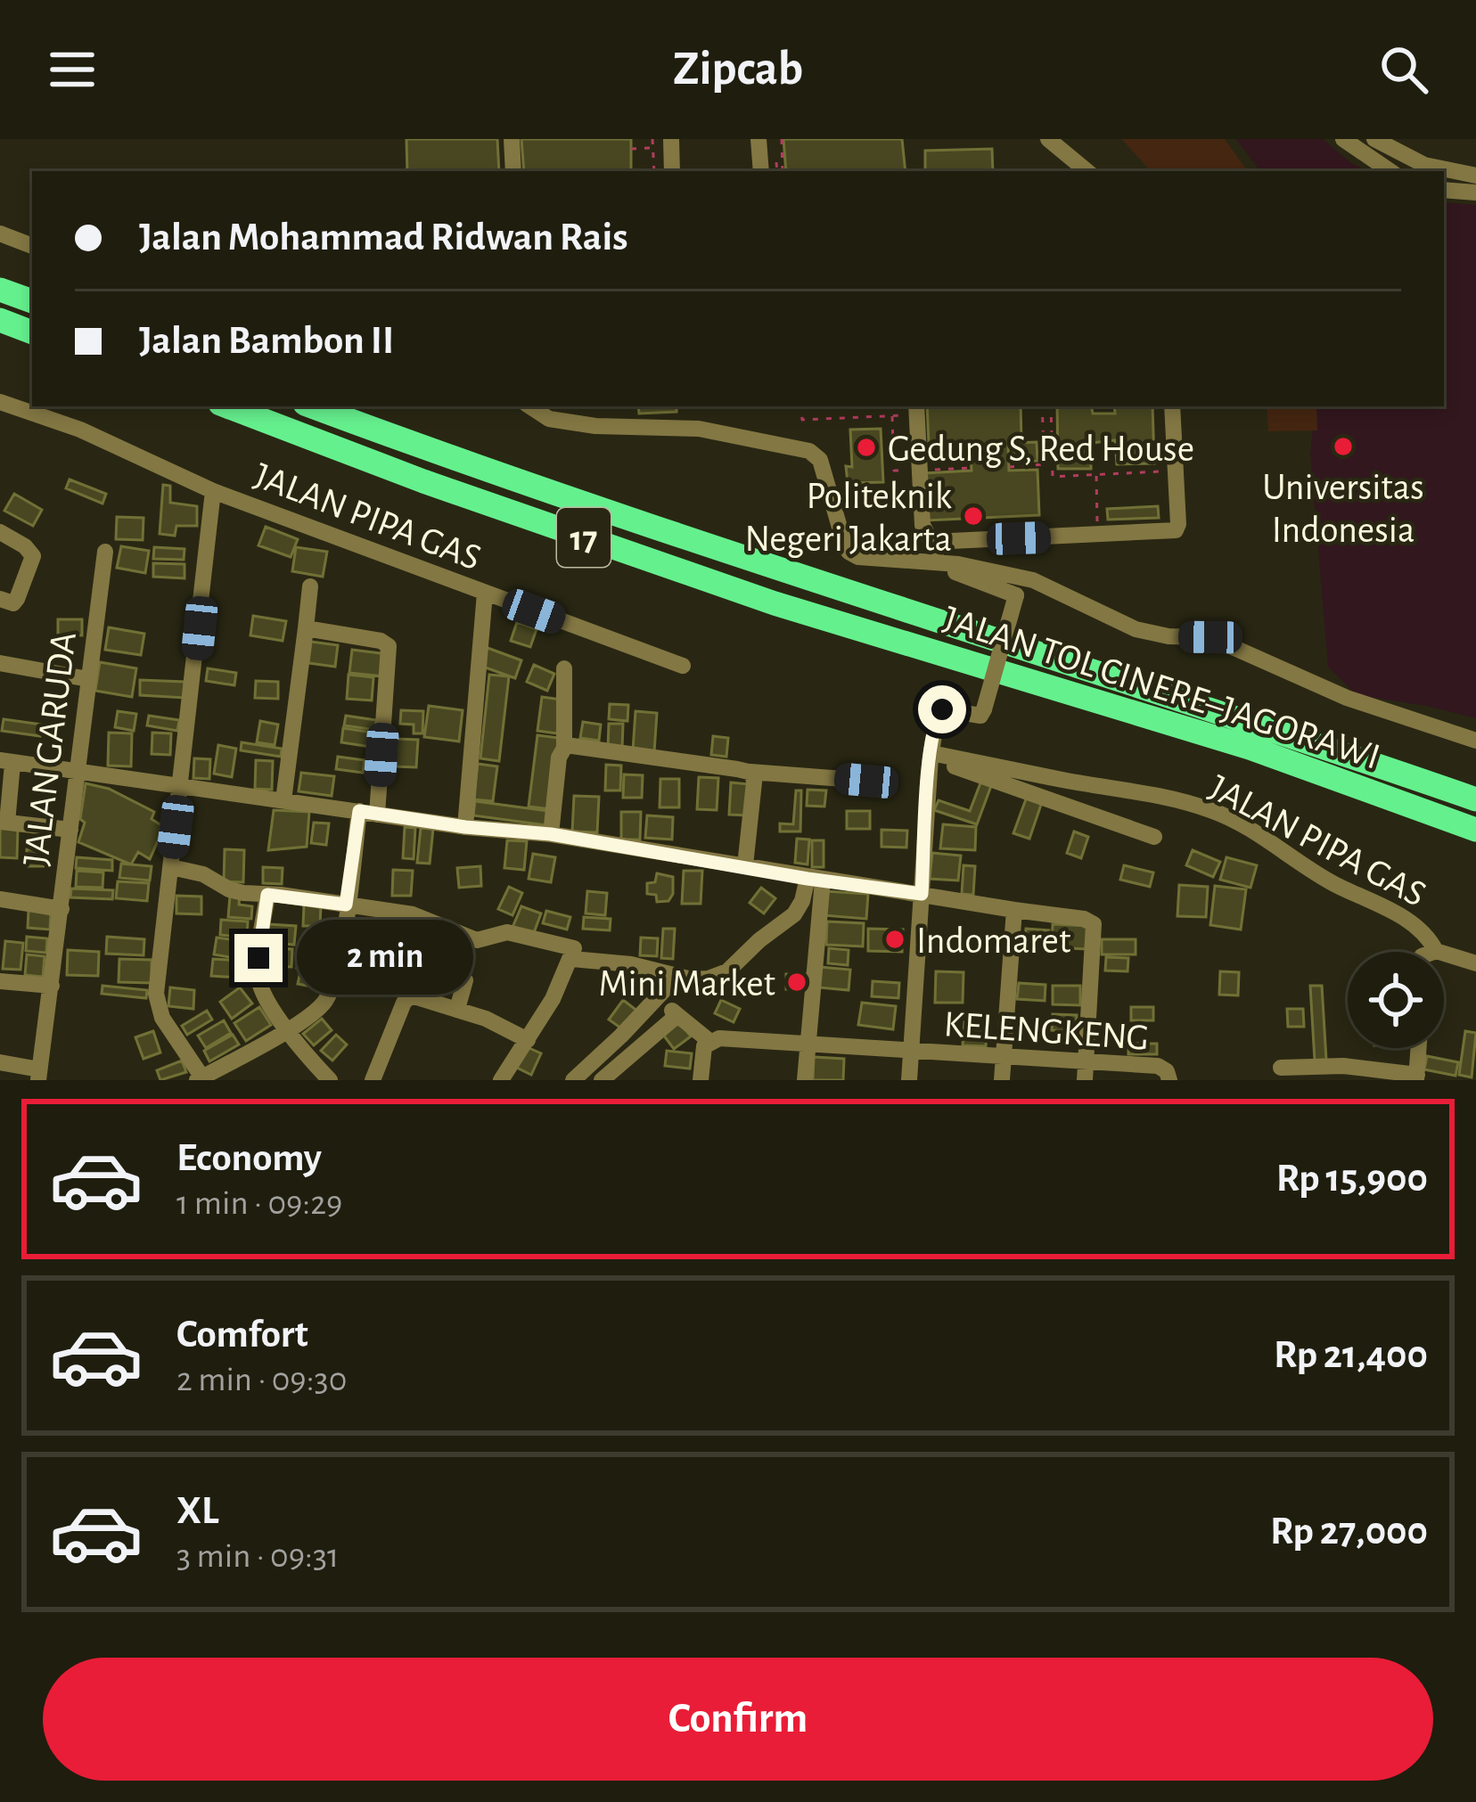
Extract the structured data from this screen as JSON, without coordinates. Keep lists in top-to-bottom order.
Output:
{
  "streets": {
    "highway": ["17", "JALAN TOL CINERE–JAGORAWI"],
    "street": ["JALAN PIPA GAS", "JALAN GARUDA", "KELENGKENG"]
  },
  "places": [
    "Universitas Indonesia",
    "Gedung S, Red House",
    "Politeknik Negeri Jakarta",
    "Indomaret",
    "Mini Market"
  ],
  "page": {
    "header": "Zipcab",
    "banner": ["Jalan Mohammad Ridwan Rais", "Jalan Bambon II"],
    "bubble": "2 min",
    "list": [
      {
        "name": "Economy",
        "note": "1 min · 09:29",
        "value": "Rp 15,900"
      },
      {
        "name": "Comfort",
        "note": "2 min · 09:30",
        "value": "Rp 21,400"
      },
      {
        "name": "XL",
        "note": "3 min · 09:31",
        "value": "Rp 27,000"
      }
    ],
    "buttons": "Confirm"
  }
}
